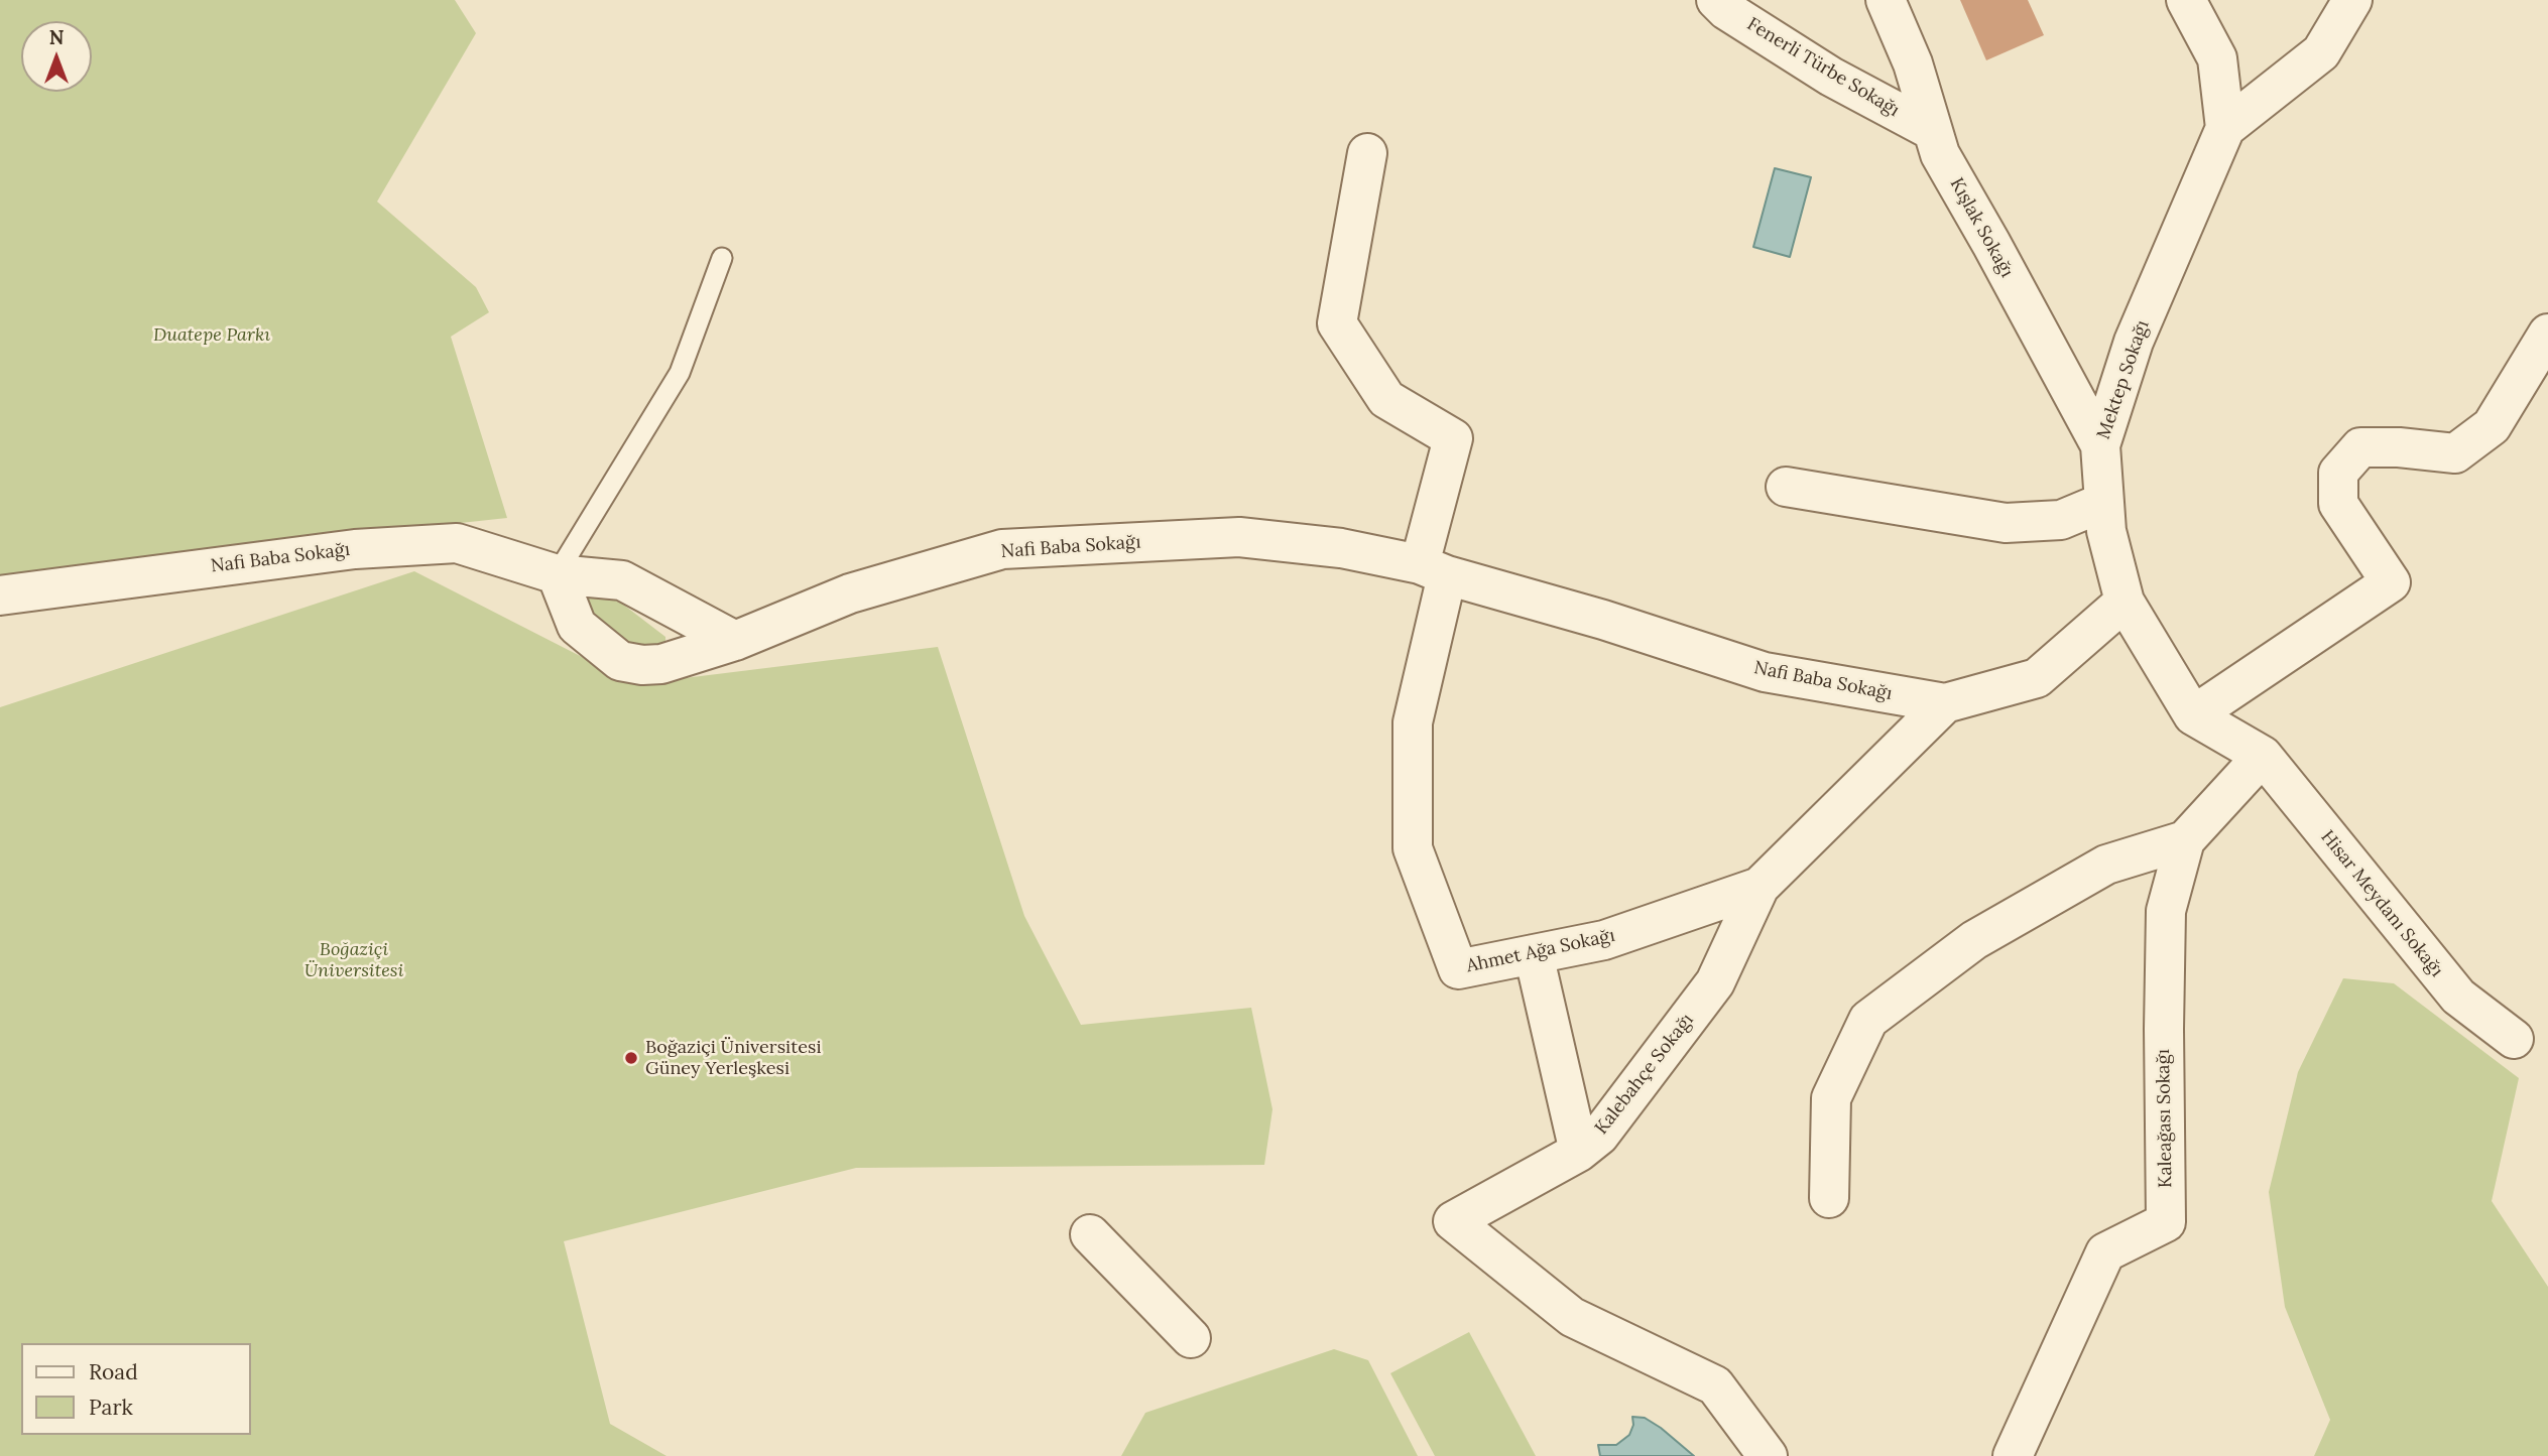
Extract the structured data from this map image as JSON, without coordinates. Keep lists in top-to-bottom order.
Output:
{
  "streets": {
    "street": [
      "Fenerli Türbe Sokağı",
      "Kışlak Sokağı",
      "Mektep Sokağı",
      "Nafi Baba Sokağı",
      "Hisar Meydanı Sokağı",
      "Ahmet Ağa Sokağı",
      "Kalebahçe Sokağı",
      "Kaleağası Sokağı"
    ]
  },
  "crossings": [
    ["Fenerli Türbe Sokağı", "Kışlak Sokağı"],
    ["Kışlak Sokağı", "Mektep Sokağı"],
    ["Mektep Sokağı", "Nafi Baba Sokağı"],
    ["Mektep Sokağı", "Hisar Meydanı Sokağı"],
    ["Mektep Sokağı", "Kaleağası Sokağı"],
    ["Nafi Baba Sokağı", "Ahmet Ağa Sokağı"],
    ["Hisar Meydanı Sokağı", "Kaleağası Sokağı"],
    ["Ahmet Ağa Sokağı", "Kalebahçe Sokağı"]
  ],
  "parks": ["Duatepe Parkı", "Boğaziçi Üniversitesi"],
  "places": ["Boğaziçi Üniversitesi Güney Yerleşkesi"],
  "legend": ["Road", "Park"],
  "north": "top"
}
